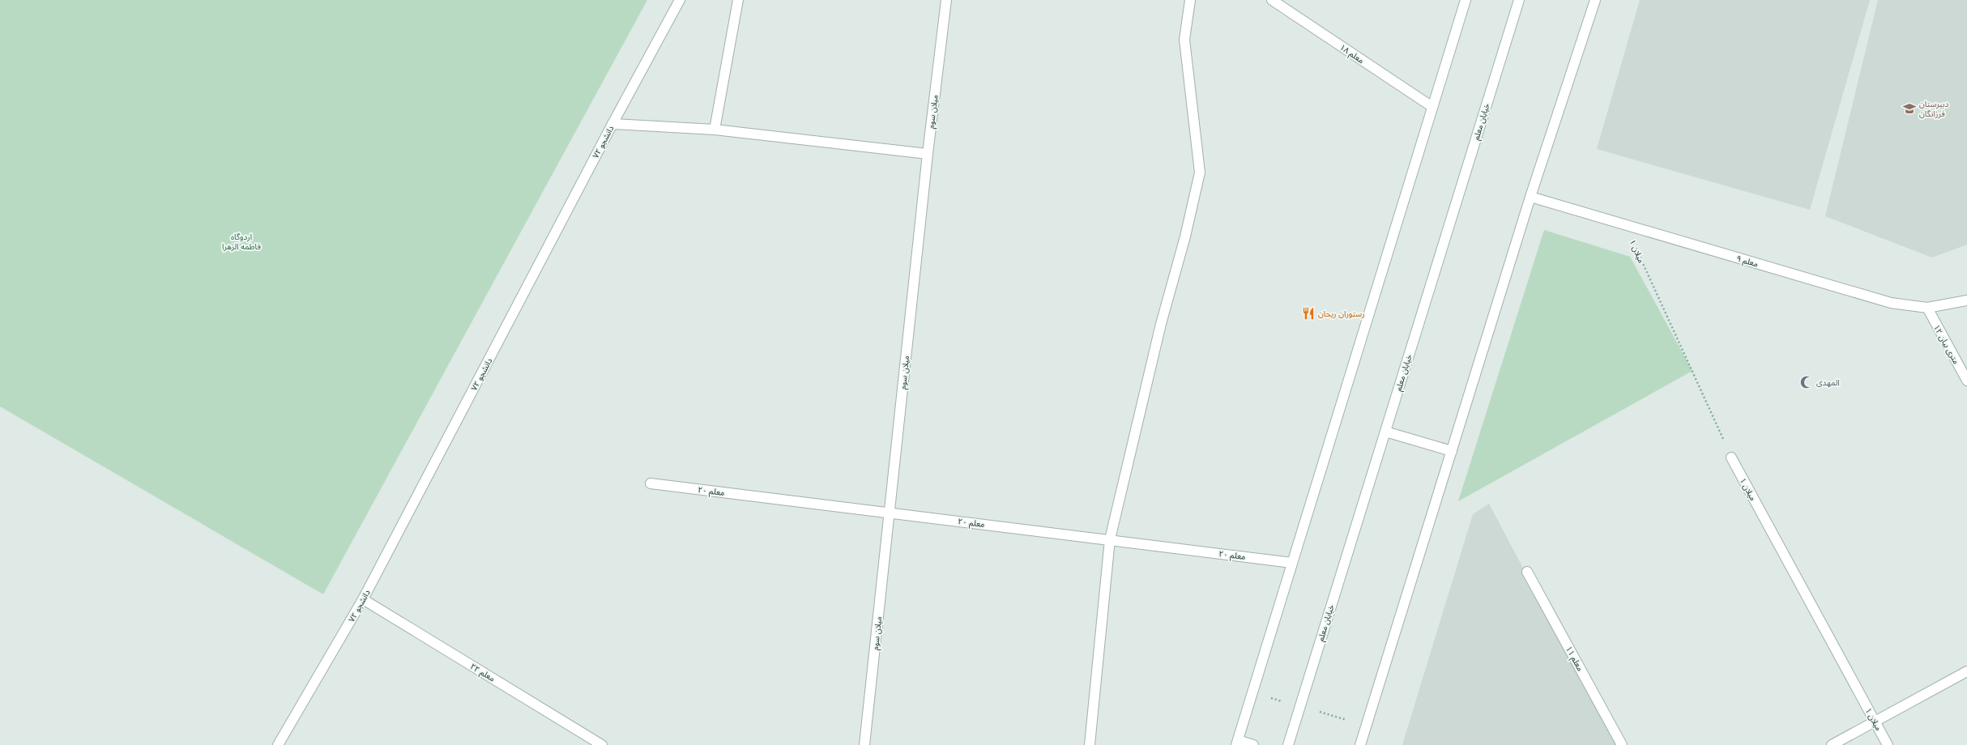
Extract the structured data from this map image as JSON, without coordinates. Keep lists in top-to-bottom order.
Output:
{
  "streets": {
    "street": [
      "معلم ۱۸",
      "میلان سوم",
      "خیابان معلم",
      "دانشجو ۷۲",
      "میلان ۱",
      "معلم ۹",
      "۱۲ متری بیان",
      "معلم ۲۰",
      "معلم ۱۱",
      "معلم ۲۲"
    ]
  },
  "crossings": [
    ["میلان سوم", "معلم ۲۰"],
    ["دانشجو ۷۲", "معلم ۲۲"],
    ["میلان ۱", "معلم ۹"],
    ["معلم ۹", "۱۲ متری بیان"]
  ],
  "parks": ["اردوگاه فاطمه الزهرا"],
  "places": {
    "school or university": ["دبیرستان فرزانگان"],
    "restaurant": ["رستوران ریحان"],
    "mosque": ["المهدی"]
  }
}
